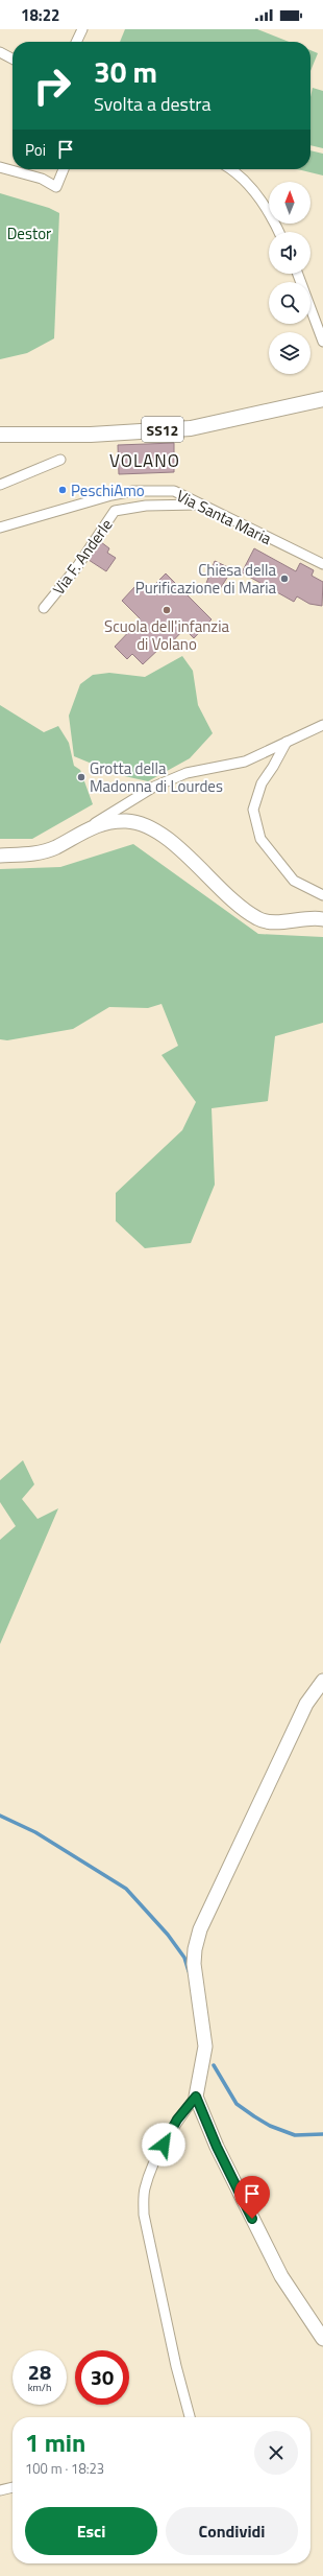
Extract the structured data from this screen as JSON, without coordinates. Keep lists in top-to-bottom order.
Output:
{
  "streets": {
    "main road": ["SS12"],
    "street": ["Via Santa Maria", "Via F. Anderle"]
  },
  "crossings": [
    ["Via Santa Maria", "Via F. Anderle"]
  ],
  "districts": ["VOLANO"],
  "parks": ["Destor"],
  "places": [
    "PeschiAmo",
    "Chiesa della Purificazione di Maria",
    "Scuola dell'infanzia di Volano",
    "Grotta della Madonna di Lourdes"
  ],
  "north": "top",
  "page": {
    "status": "18:22",
    "turn": ["30 m", "Svolta a destra"],
    "then": "Poi",
    "speed": "28 km/h",
    "limit": "30",
    "heading": ["1 min", "100 m · 18:23"],
    "buttons": ["Esci", "Condividi"]
  }
}
